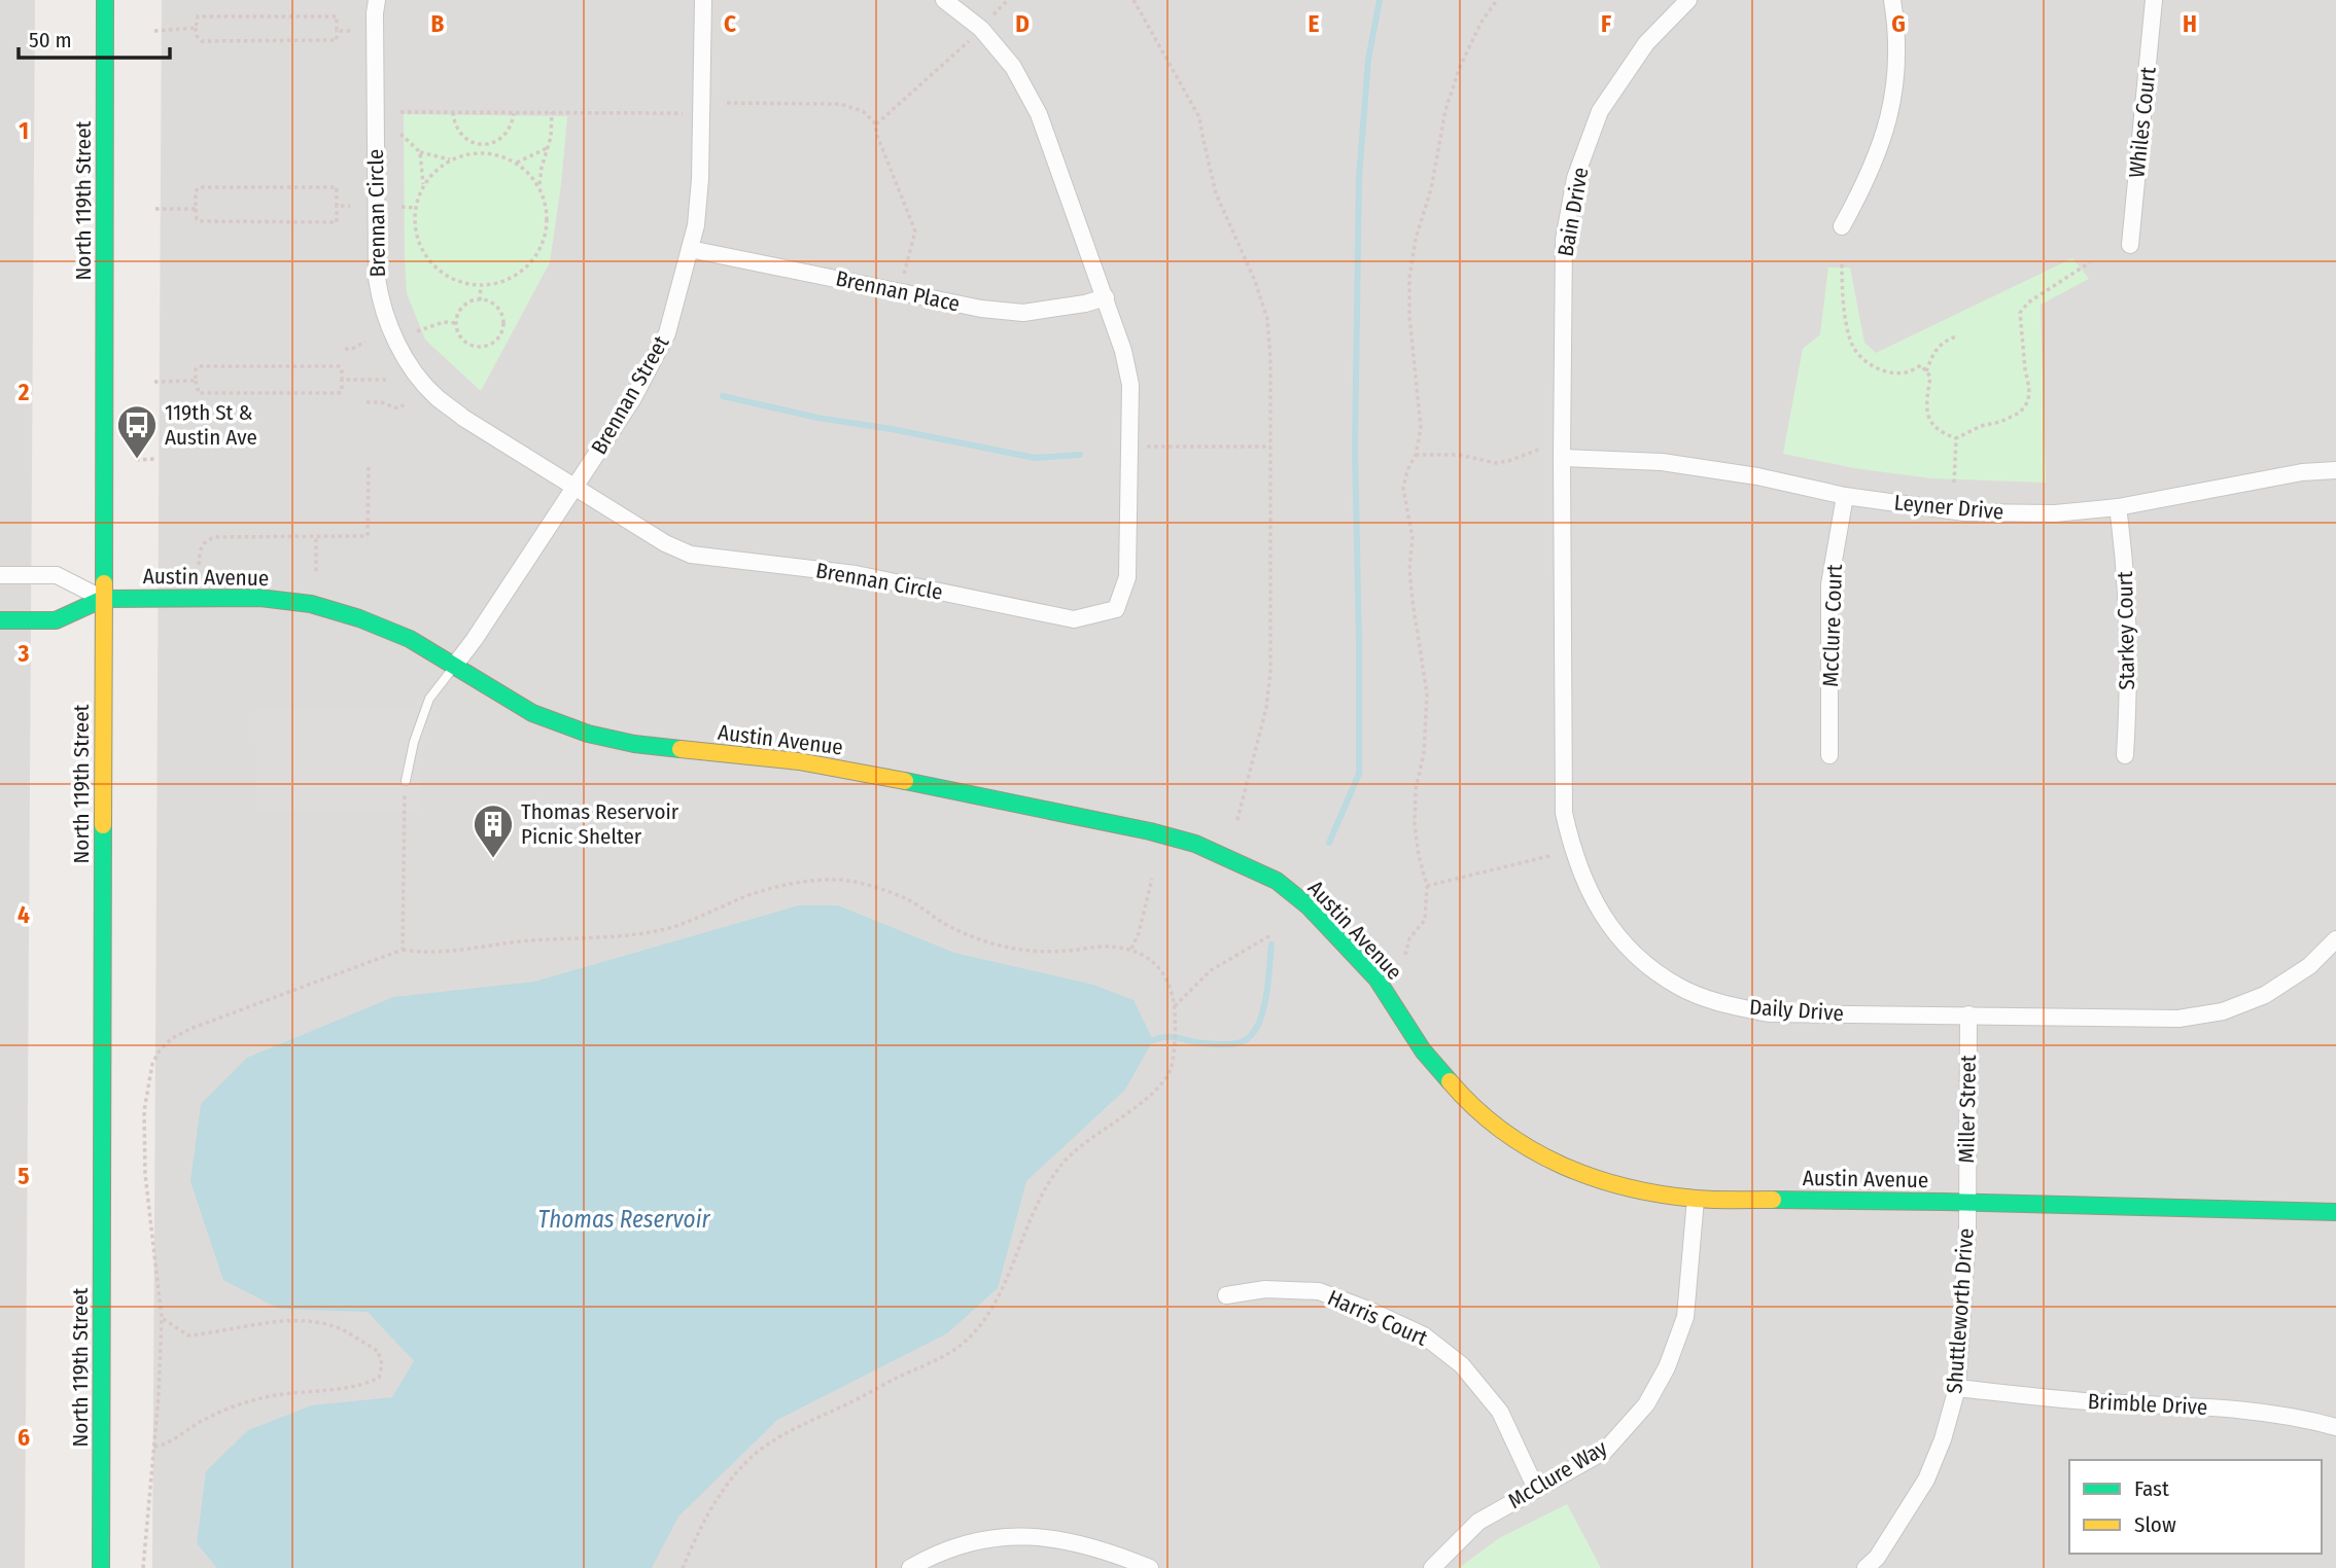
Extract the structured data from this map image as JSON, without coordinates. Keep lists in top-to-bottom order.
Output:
{
  "streets": {
    "street": [
      "Whiles Court",
      "North 119th Street",
      "Bain Drive",
      "Brennan Circle",
      "Brennan Place",
      "Brennan Street",
      "Leyner Drive",
      "Austin Avenue",
      "McClure Court",
      "Starkey Court",
      "Daily Drive",
      "Miller Street",
      "Shuttleworth Drive",
      "Harris Court",
      "Brimble Drive",
      "McClure Way"
    ]
  },
  "crossings": [
    ["North 119th Street", "Austin Avenue"],
    ["Bain Drive", "Leyner Drive"],
    ["Bain Drive", "Daily Drive"],
    ["Brennan Circle", "Brennan Place"],
    ["Brennan Circle", "Brennan Street"],
    ["Brennan Place", "Brennan Street"],
    ["Brennan Street", "Austin Avenue"],
    ["Leyner Drive", "McClure Court"],
    ["Leyner Drive", "Starkey Court"],
    ["Leyner Drive", "Daily Drive"],
    ["Austin Avenue", "Miller Street"],
    ["Austin Avenue", "Shuttleworth Drive"],
    ["Austin Avenue", "McClure Way"],
    ["Daily Drive", "Miller Street"],
    ["Miller Street", "Shuttleworth Drive"],
    ["Shuttleworth Drive", "Brimble Drive"],
    ["Harris Court", "McClure Way"]
  ],
  "water": ["Thomas Reservoir"],
  "places": {
    "bus stop": ["119th St & Austin Ave"],
    "building": ["Thomas Reservoir Picnic Shelter"]
  },
  "legend": ["Fast", "Slow"],
  "scale_bar": "50 m",
  "grid": {
    "columns": [
      "B",
      "C",
      "D",
      "E",
      "F",
      "G",
      "H"
    ],
    "rows": [
      "1",
      "2",
      "3",
      "4",
      "5",
      "6"
    ]
  }
}
